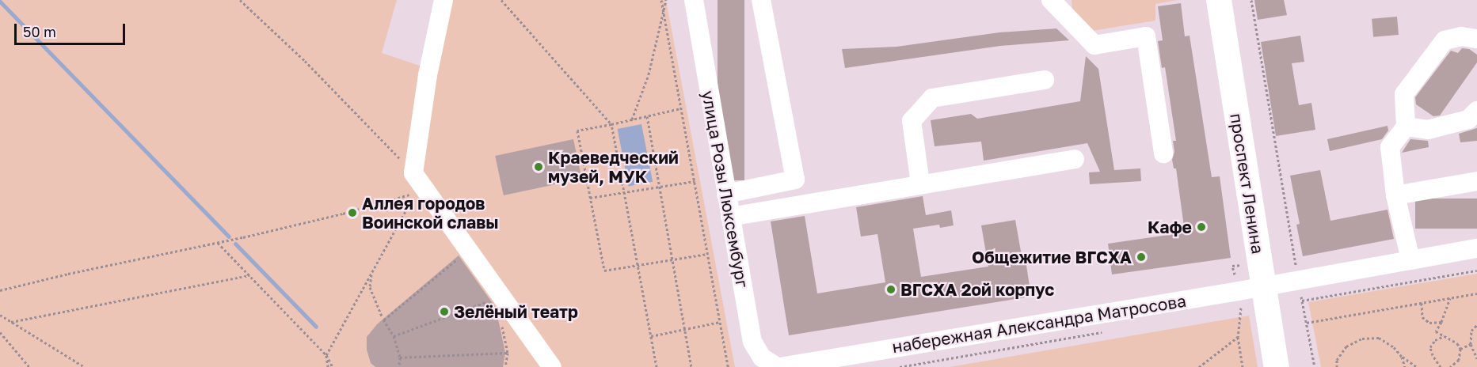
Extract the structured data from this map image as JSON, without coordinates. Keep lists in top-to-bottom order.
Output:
{
  "streets": {
    "main road": ["проспект Ленина"],
    "street": ["улица Розы Люксембург", "набережная Александра Матросова"]
  },
  "crossings": [
    ["проспект Ленина", "набережная Александра Матросова"],
    ["улица Розы Люксембург", "набережная Александра Матросова"]
  ],
  "places": [
    "Краеведческий музей, МУК",
    "Аллея городов Воинской славы",
    "Кафе",
    "Общежитие ВГСХА",
    "ВГСХА 2ой корпус",
    "Зелёный театр"
  ],
  "scale_bar": "50 m"
}
